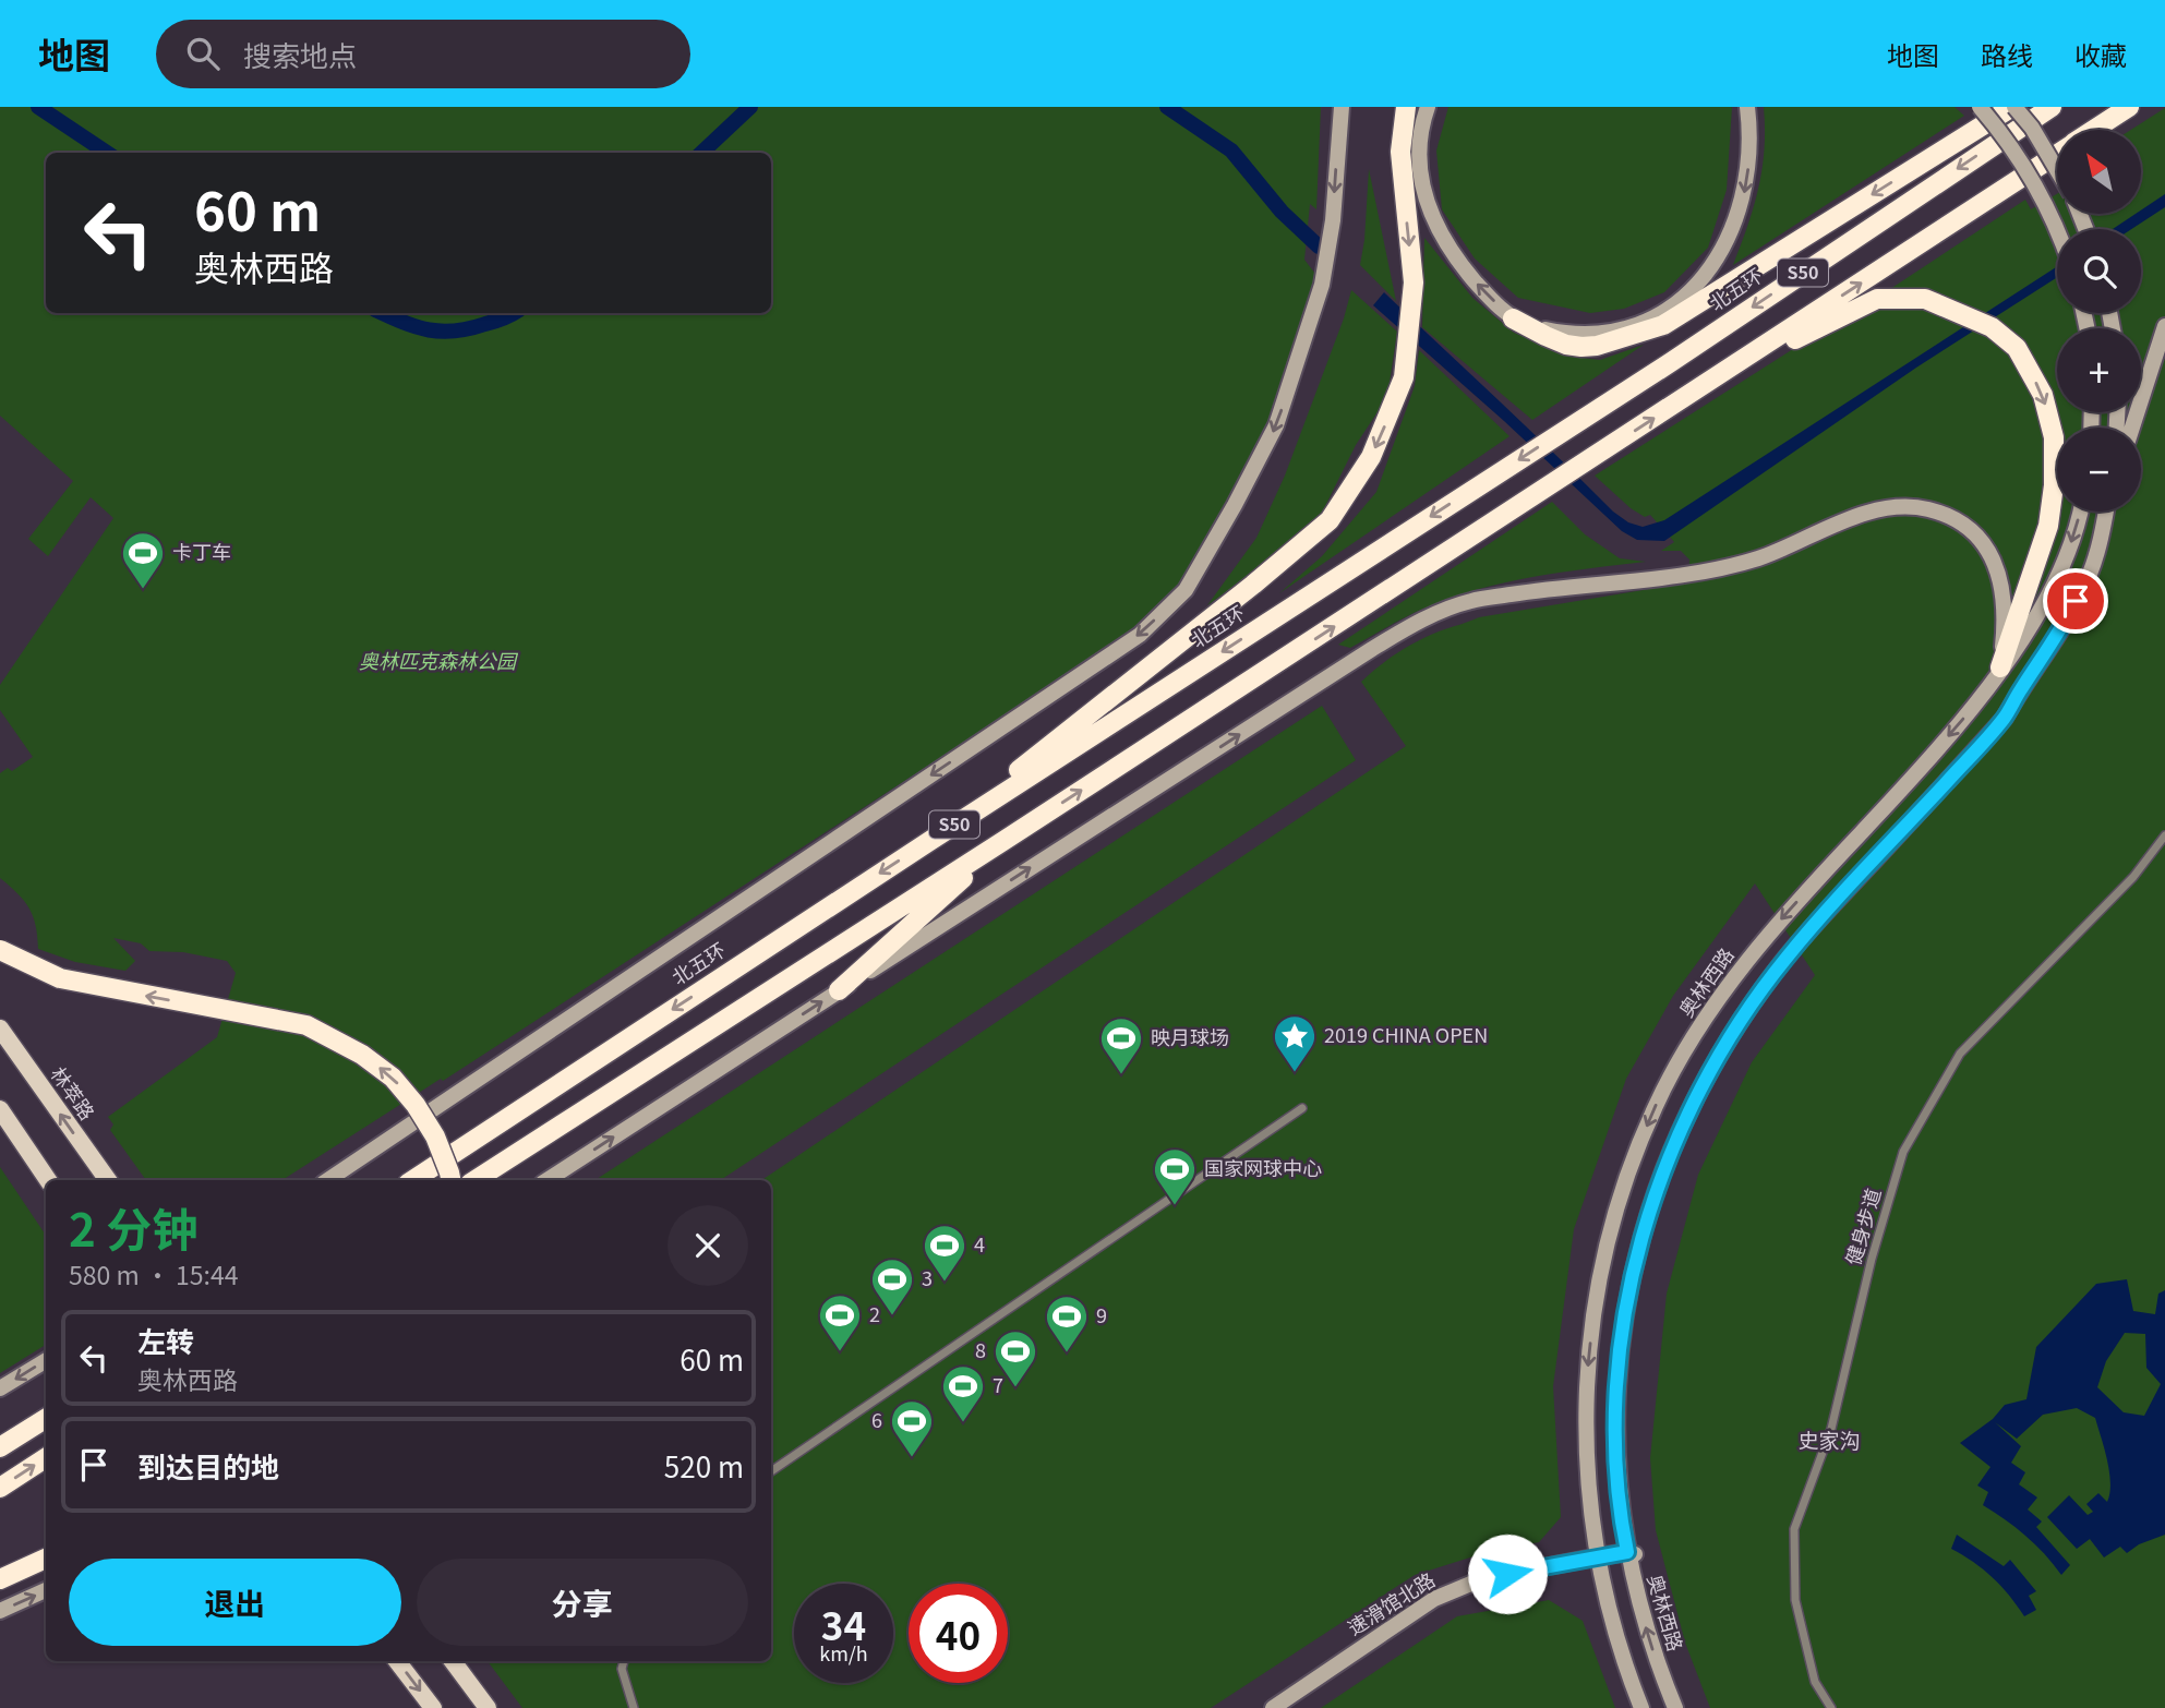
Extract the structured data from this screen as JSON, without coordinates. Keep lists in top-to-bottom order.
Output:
{
  "streets": {
    "highway": ["S50", "北五环"],
    "main road": ["奥林西路", "林萃路", "速滑馆北路"],
    "street": ["健身步道"]
  },
  "crossings": [
    ["奥林西路", "速滑馆北路"]
  ],
  "districts": ["史家沟"],
  "parks": ["奥林匹克森林公园"],
  "places": {
    "sports": [
      "卡丁车",
      "映月球场",
      "国家网球中心",
      "4",
      "3",
      "2",
      "9",
      "8",
      "7",
      "6"
    ],
    "place": ["2019 CHINA OPEN"]
  },
  "north": "top left",
  "page": {
    "header": "地图",
    "search": "搜索地点",
    "nav": ["地图", "路线", "收藏"],
    "map_buttons": ["+", "−"],
    "turn": ["60 m", "奥林西路"],
    "heading": ["2 分钟", "580 m · 15:44"],
    "list": [
      {
        "name": "左转",
        "note": "奥林西路",
        "value": "60 m"
      },
      {
        "name": "到达目的地",
        "value": "520 m"
      }
    ],
    "buttons": ["退出", "分享"],
    "speed": "34 km/h",
    "limit": "40"
  }
}
